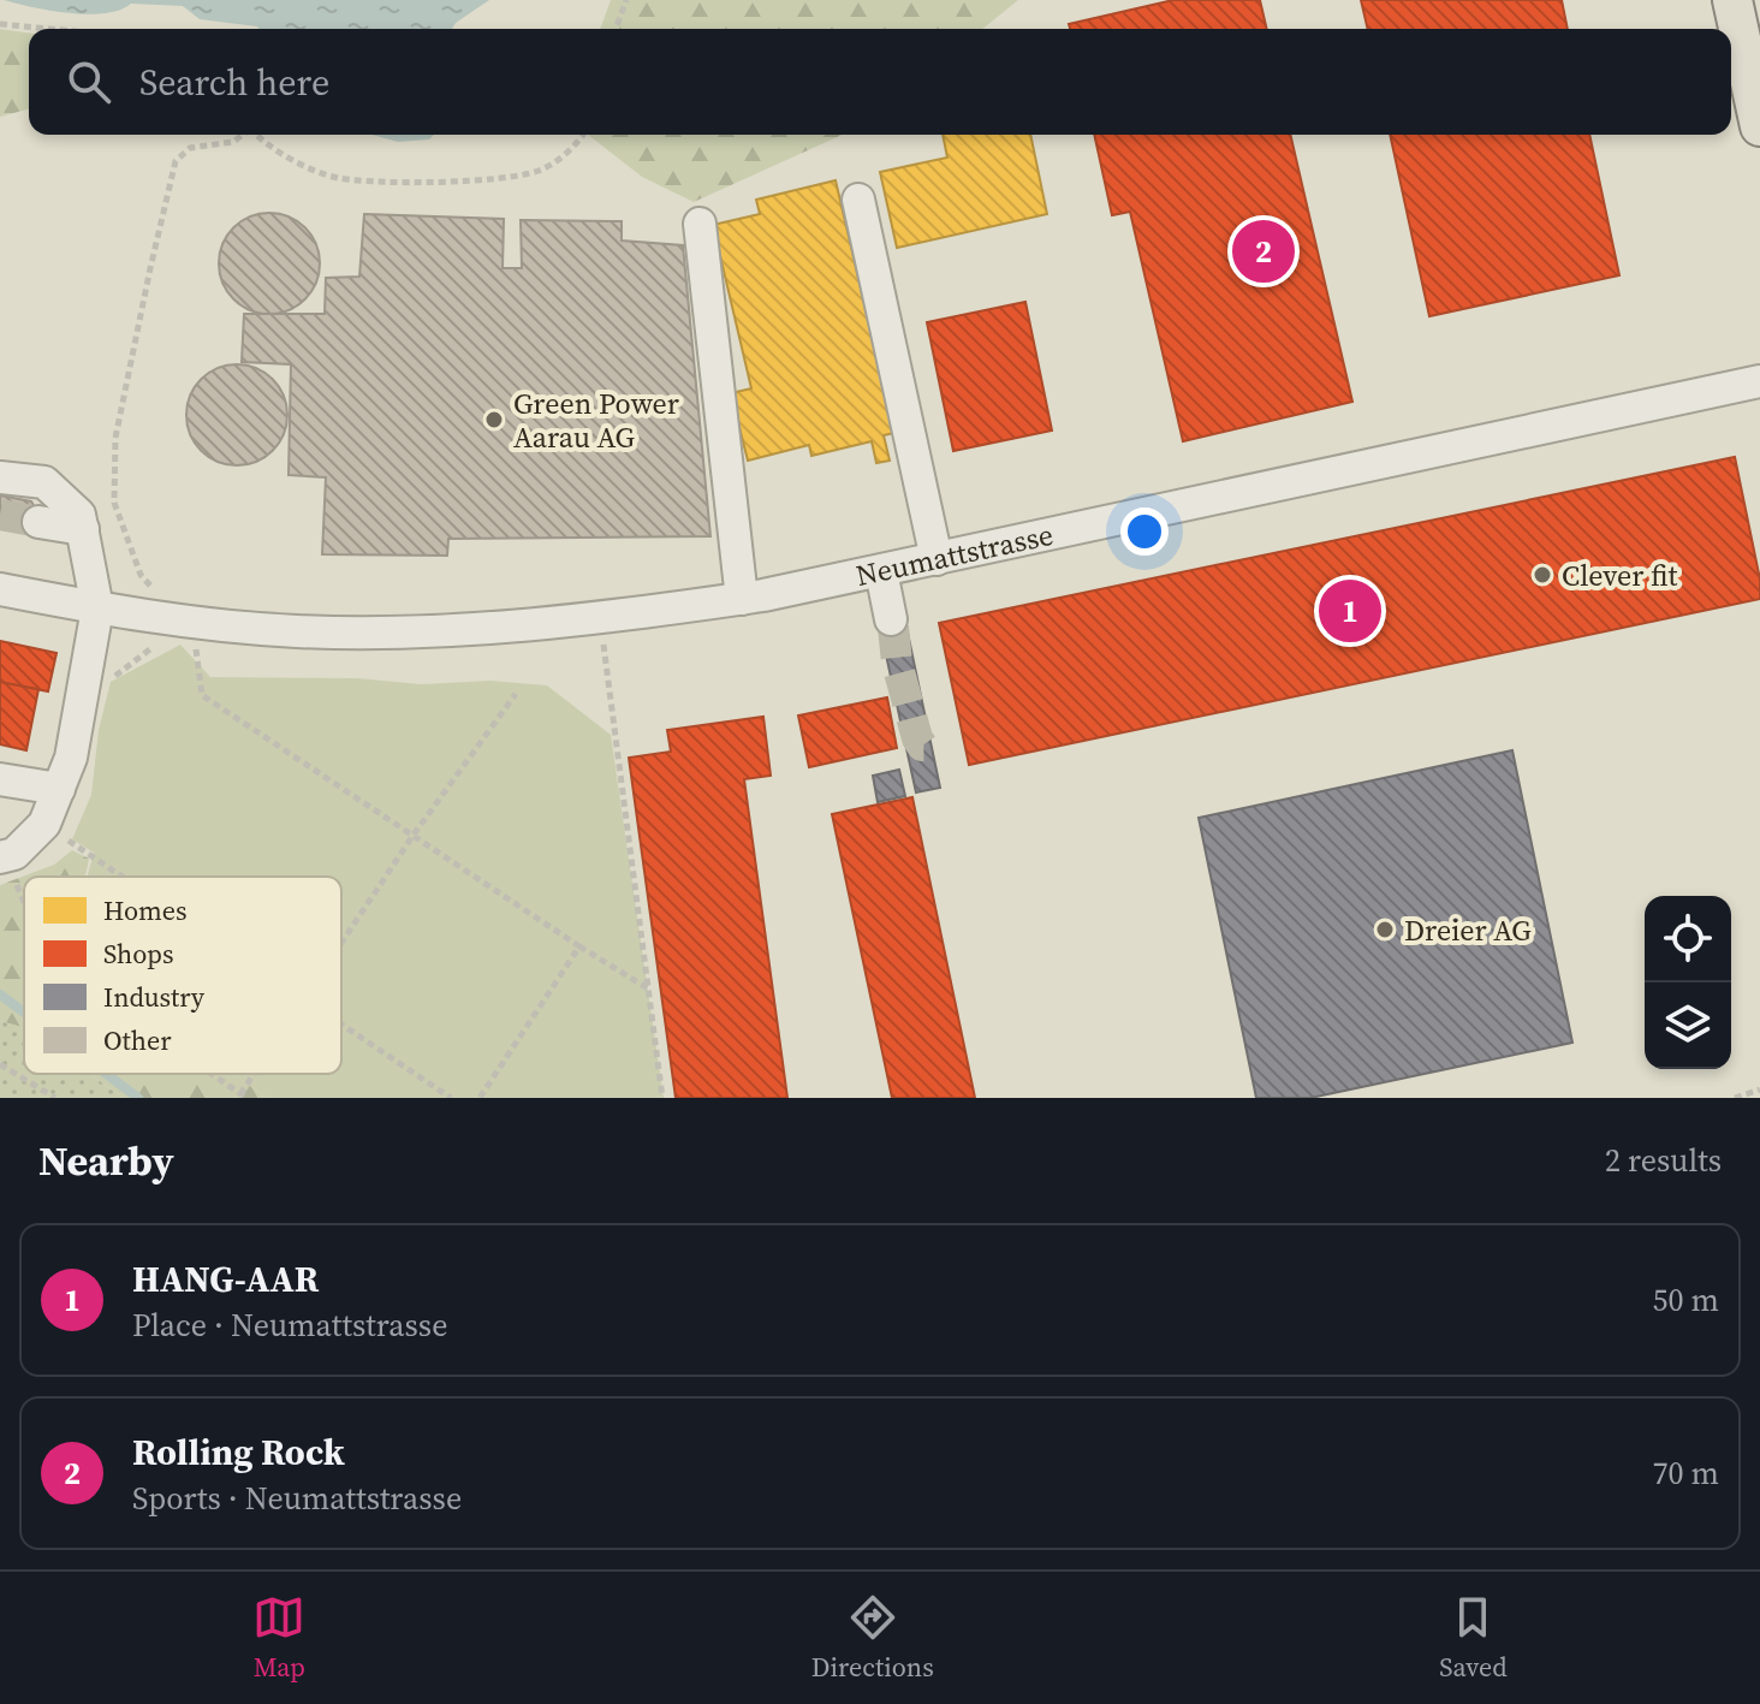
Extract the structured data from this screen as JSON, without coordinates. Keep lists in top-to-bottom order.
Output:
{
  "streets": {
    "street": ["Neumattstrasse"]
  },
  "places": ["Green Power Aarau AG", "Clever fit", "Dreier AG"],
  "legend": [
    "Homes",
    "Shops",
    "Industry",
    "Other"
  ],
  "page": {
    "search": "Search here",
    "pins": ["2", "1"],
    "heading": ["Nearby", "2 results"],
    "list": [
      {
        "mark": "1",
        "name": "HANG-AAR",
        "note": "Place · Neumattstrasse",
        "value": "50 m"
      },
      {
        "mark": "2",
        "name": "Rolling Rock",
        "note": "Sports · Neumattstrasse",
        "value": "70 m"
      }
    ],
    "nav": ["Map", "Directions", "Saved"]
  }
}
